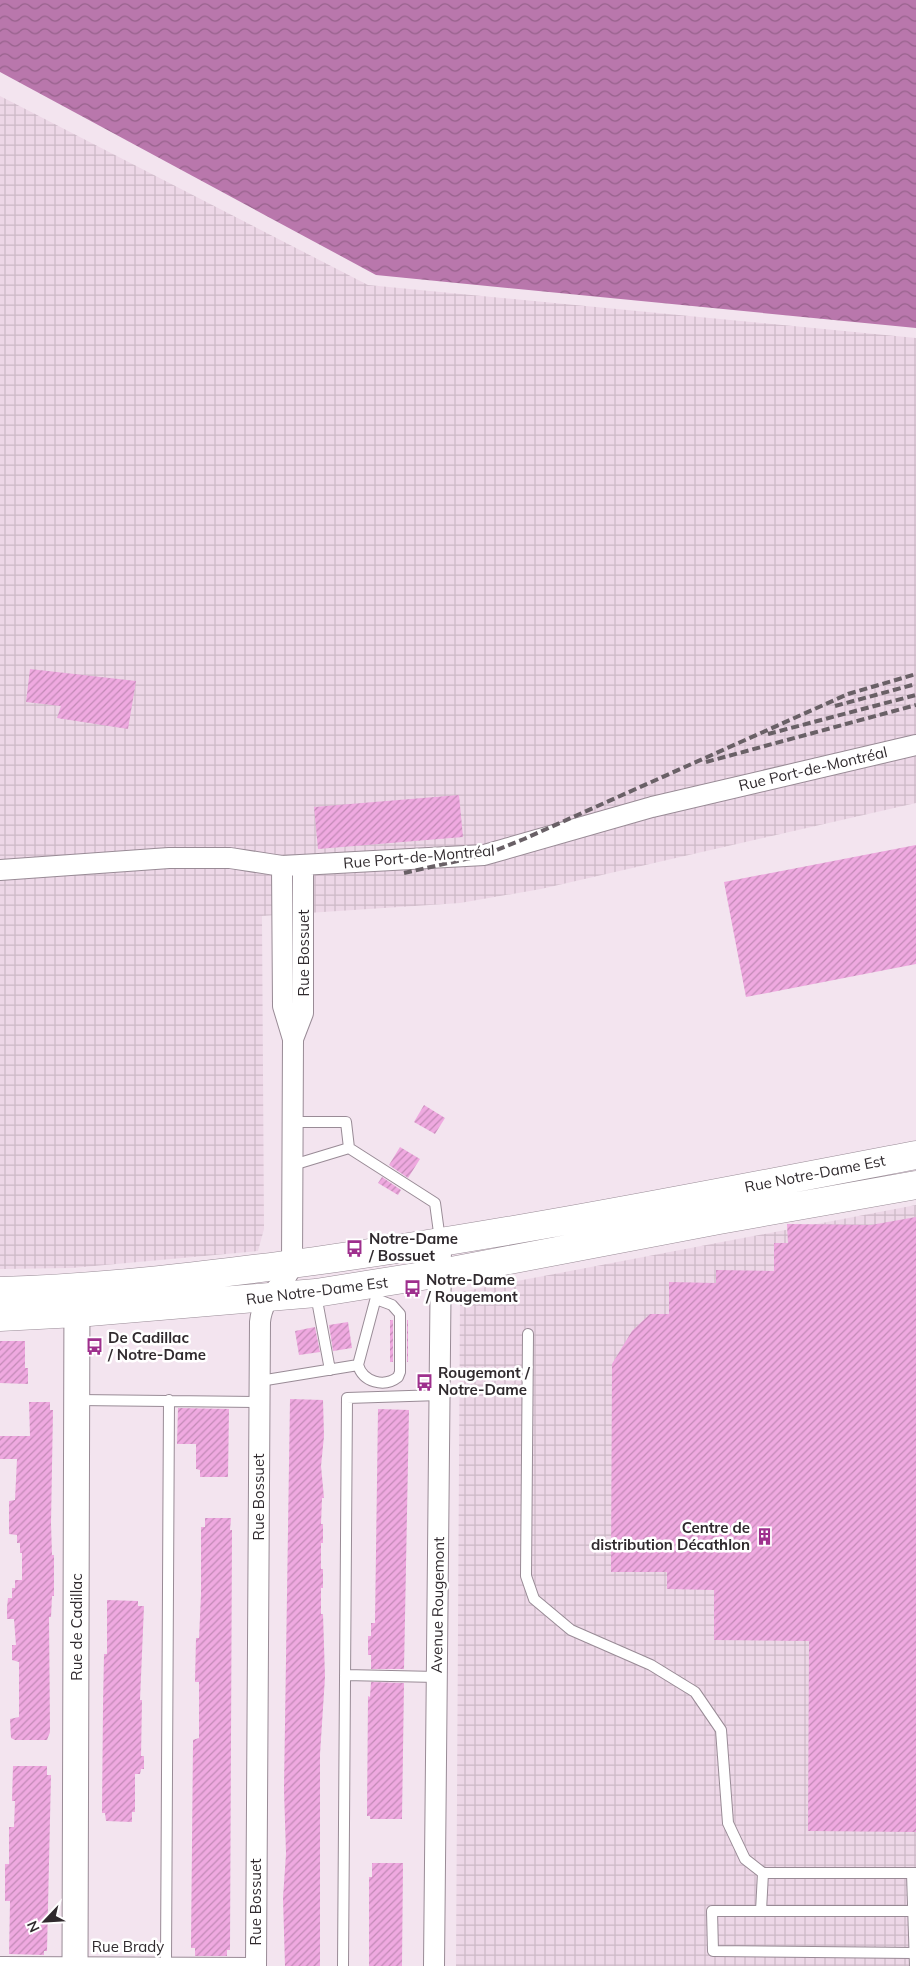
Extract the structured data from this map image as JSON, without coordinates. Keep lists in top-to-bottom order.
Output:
{
  "streets": {
    "main road": ["Rue Notre-Dame Est"],
    "street": [
      "Rue Port-de-Montréal",
      "Rue Bossuet",
      "Avenue Rougemont",
      "Rue de Cadillac"
    ],
    "lane": ["Rue Brady"]
  },
  "crossings": [
    ["Rue Port-de-Montréal", "Rue Bossuet"],
    ["Rue Bossuet", "Rue Notre-Dame Est"],
    ["Rue Bossuet", "Rue Brady"],
    ["Rue Notre-Dame Est", "Avenue Rougemont"],
    ["Rue Notre-Dame Est", "Rue de Cadillac"],
    ["Rue de Cadillac", "Rue Brady"]
  ],
  "places": {
    "bus stop": [
      "Notre-Dame / Bossuet",
      "Notre-Dame / Rougemont",
      "De Cadillac / Notre-Dame",
      "Rougemont / Notre-Dame"
    ],
    "building": ["Centre de distribution Décathlon"]
  },
  "north": "bottom left"
}
